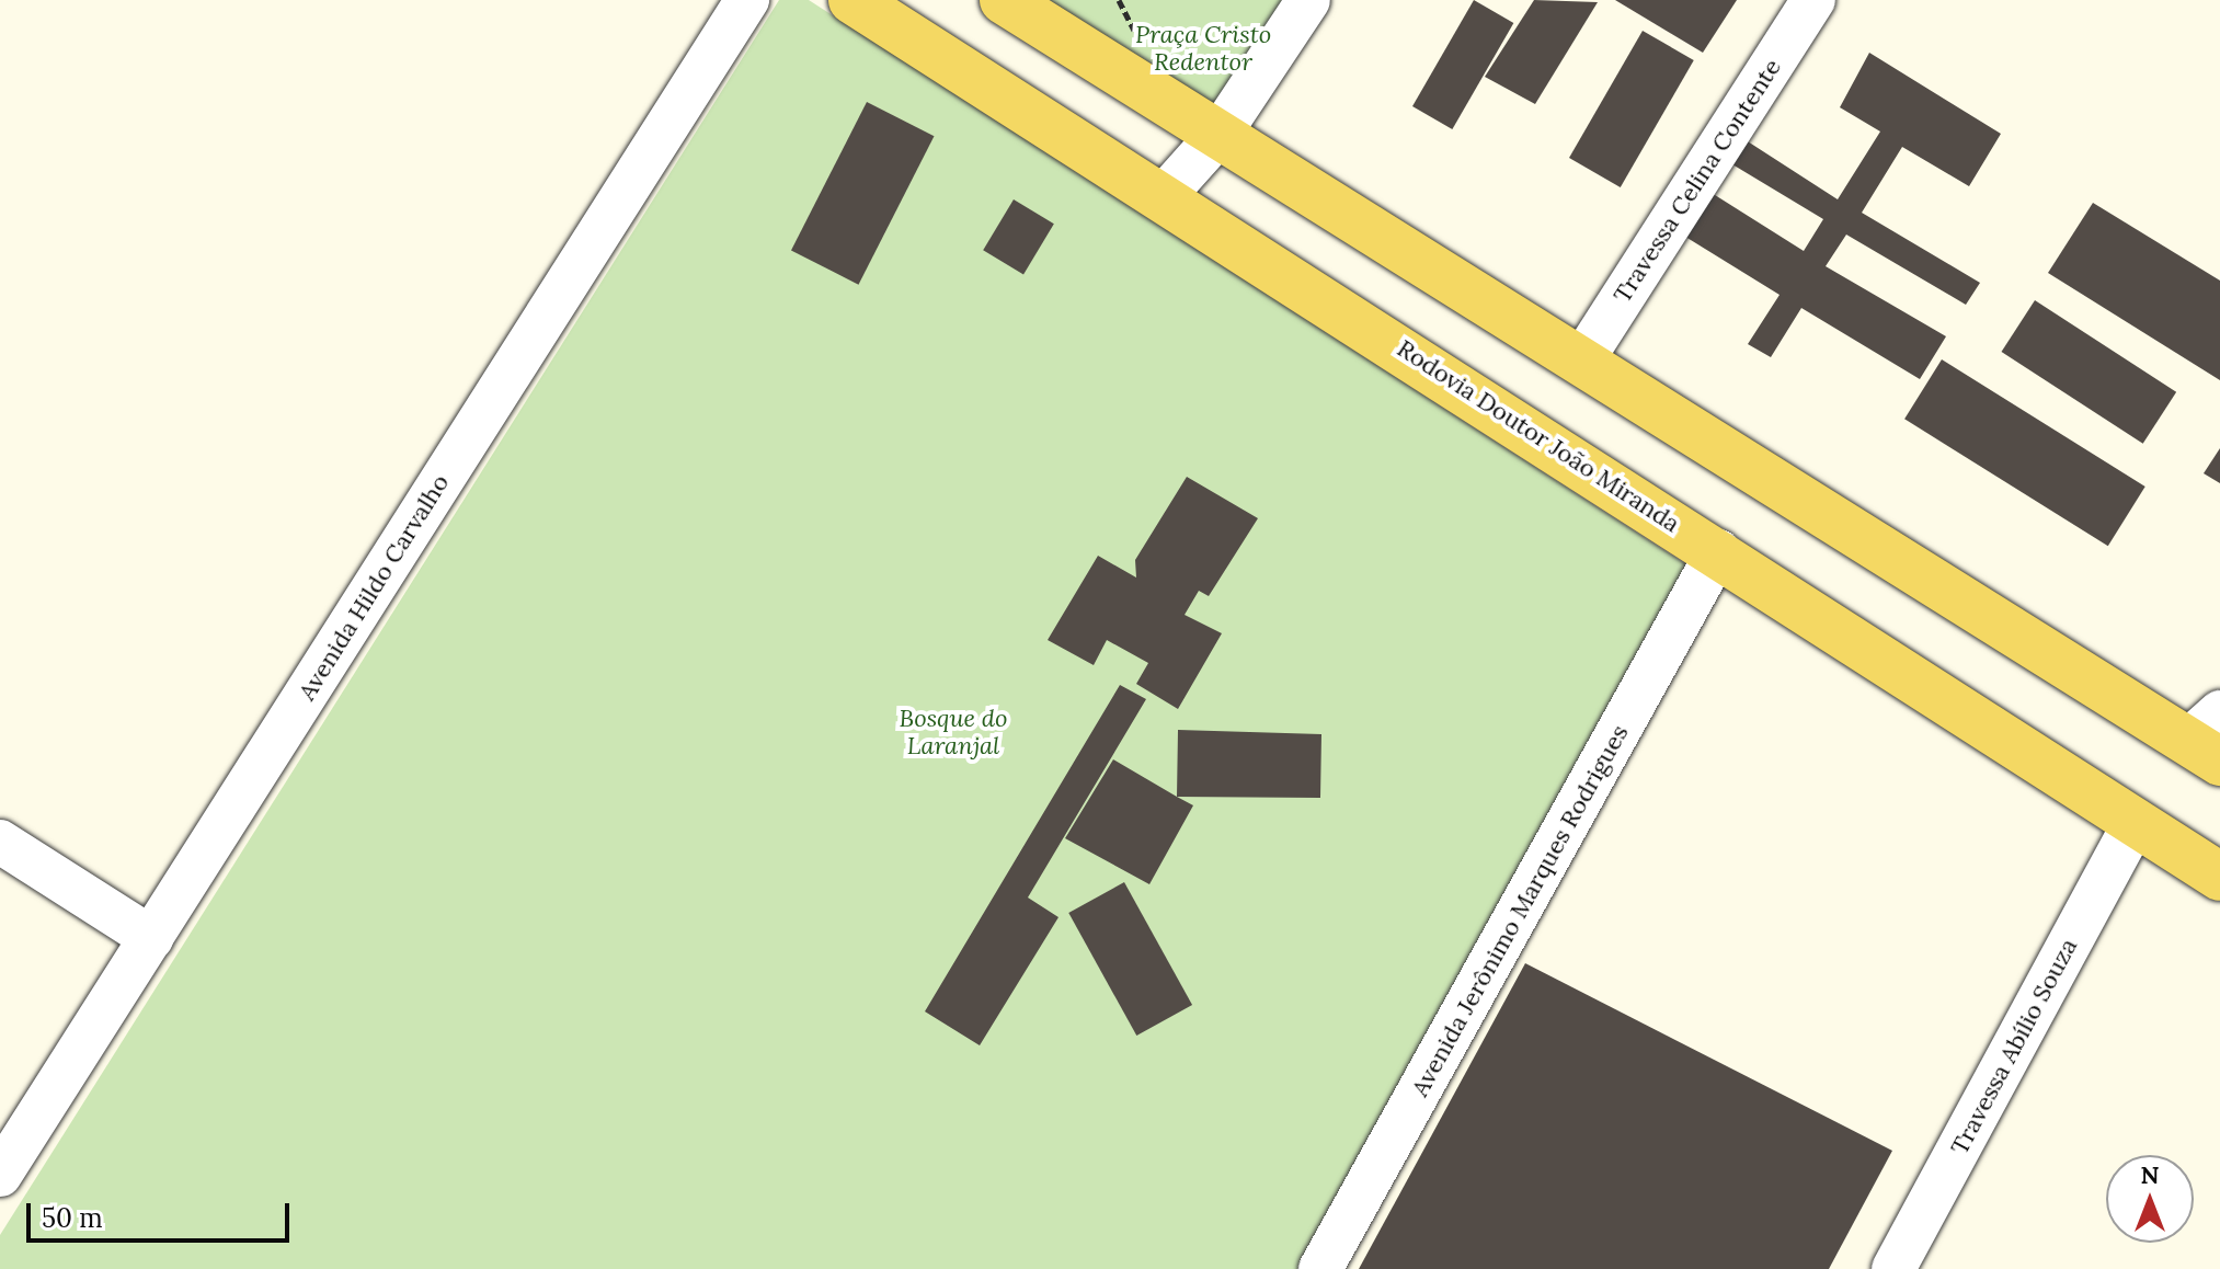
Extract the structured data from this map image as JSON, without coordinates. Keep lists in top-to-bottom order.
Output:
{
  "streets": {
    "main road": ["Rodovia Doutor João Miranda"],
    "street": [
      "Travessa Celina Contente",
      "Avenida Hildo Carvalho",
      "Avenida Jerônimo Marques Rodrigues",
      "Travessa Abílio Souza"
    ]
  },
  "crossings": [
    ["Rodovia Doutor João Miranda", "Avenida Jerônimo Marques Rodrigues"],
    ["Rodovia Doutor João Miranda", "Travessa Abílio Souza"]
  ],
  "parks": ["Praça Cristo Redentor", "Bosque do Laranjal"],
  "scale_bar": "50 m",
  "north": "top"
}
